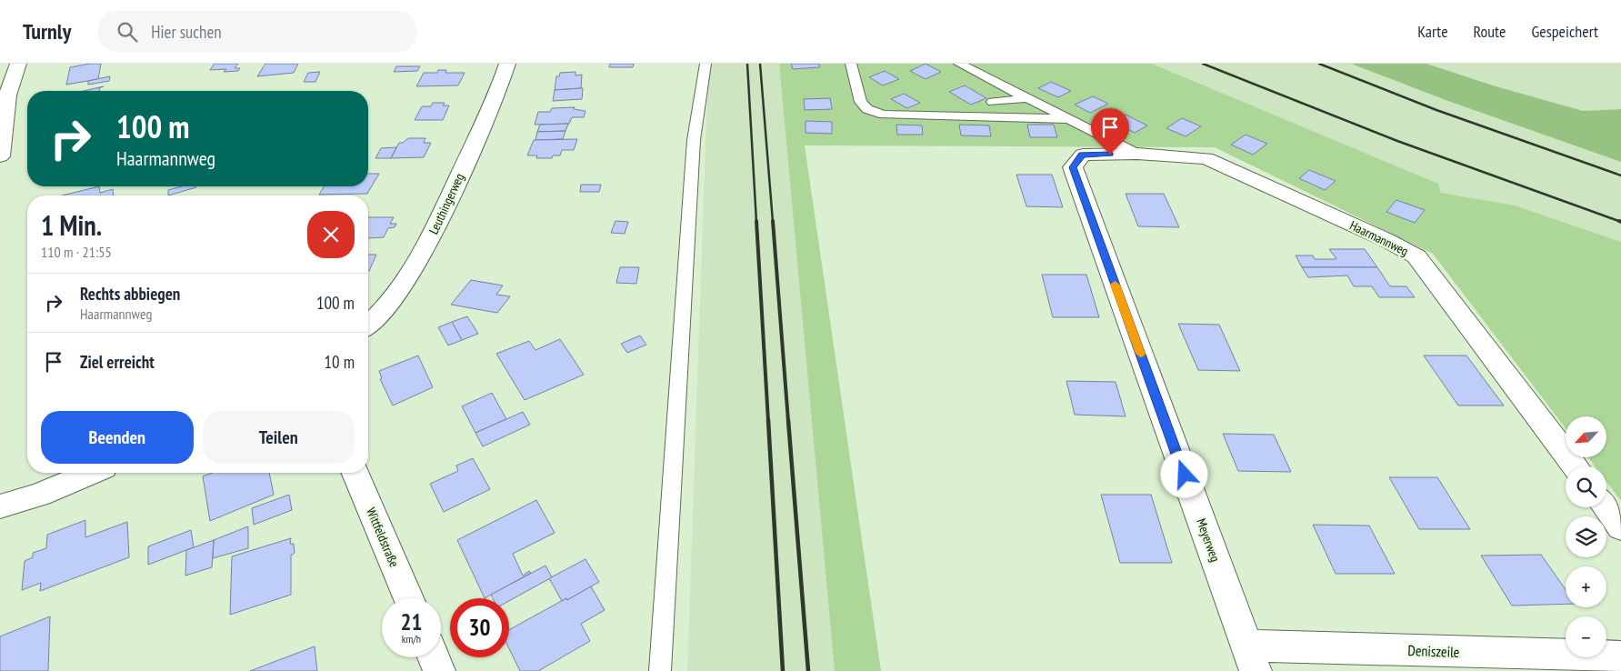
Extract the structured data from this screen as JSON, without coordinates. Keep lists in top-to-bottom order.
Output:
{
  "streets": {
    "street": [
      "Leuthingerweg",
      "Haarmannweg",
      "Wittfeldstraße",
      "Meyerweg",
      "Deniszeile"
    ]
  },
  "crossings": [
    ["Haarmannweg", "Meyerweg"],
    ["Meyerweg", "Deniszeile"]
  ],
  "north": "bottom left",
  "page": {
    "header": "Turnly",
    "search": "Hier suchen",
    "nav": ["Karte", "Route", "Gespeichert"],
    "turn": ["100 m", "Haarmannweg"],
    "heading": ["1 Min.", "110 m · 21:55"],
    "list": [
      {
        "name": "Rechts abbiegen",
        "note": "Haarmannweg",
        "value": "100 m"
      },
      {
        "name": "Ziel erreicht",
        "value": "10 m"
      }
    ],
    "buttons": ["Beenden", "Teilen"],
    "map_buttons": ["+", "−"],
    "speed": "21 km/h",
    "limit": "30"
  }
}
